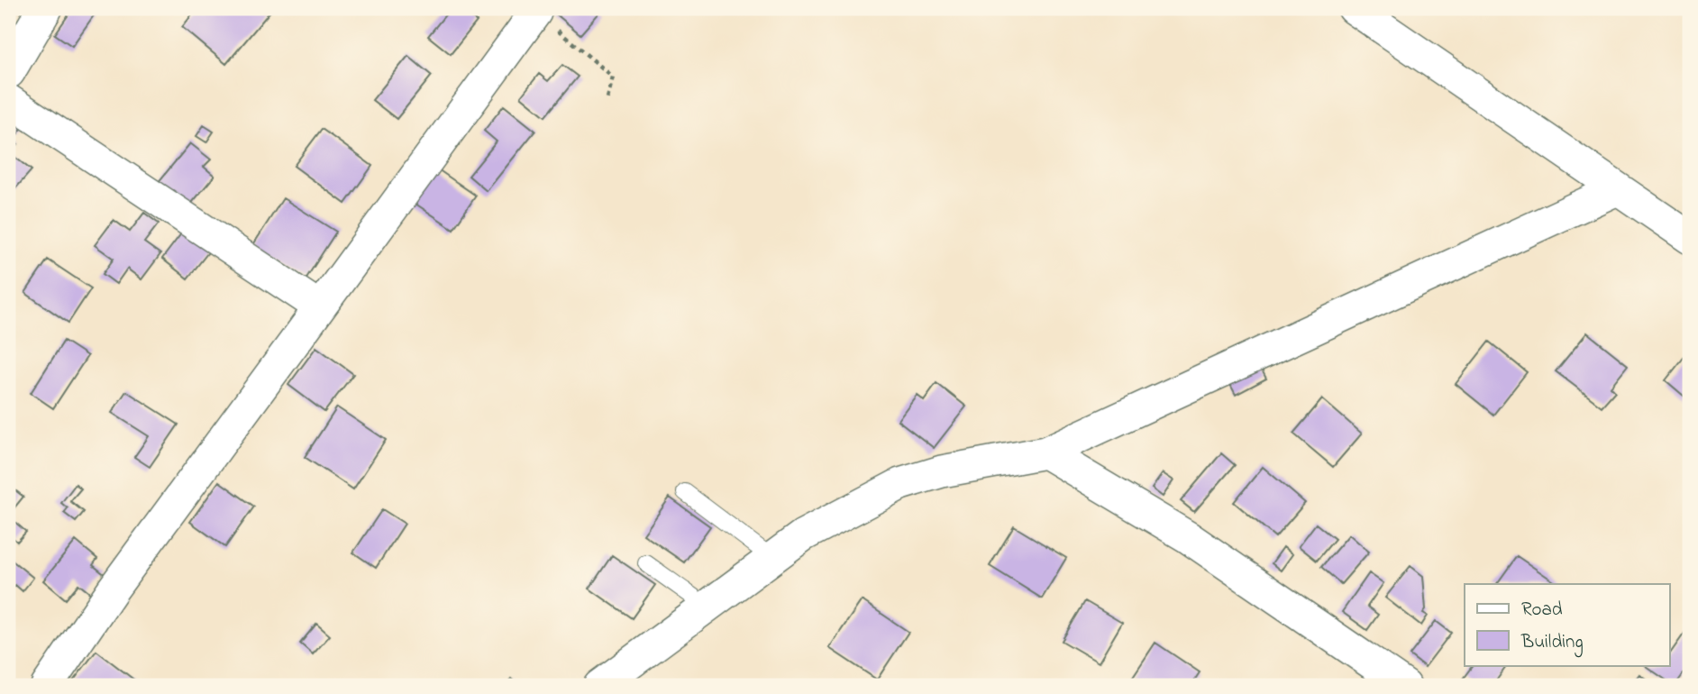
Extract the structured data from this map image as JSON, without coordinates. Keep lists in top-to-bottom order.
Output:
{
  "legend": ["Road", "Building"]
}
